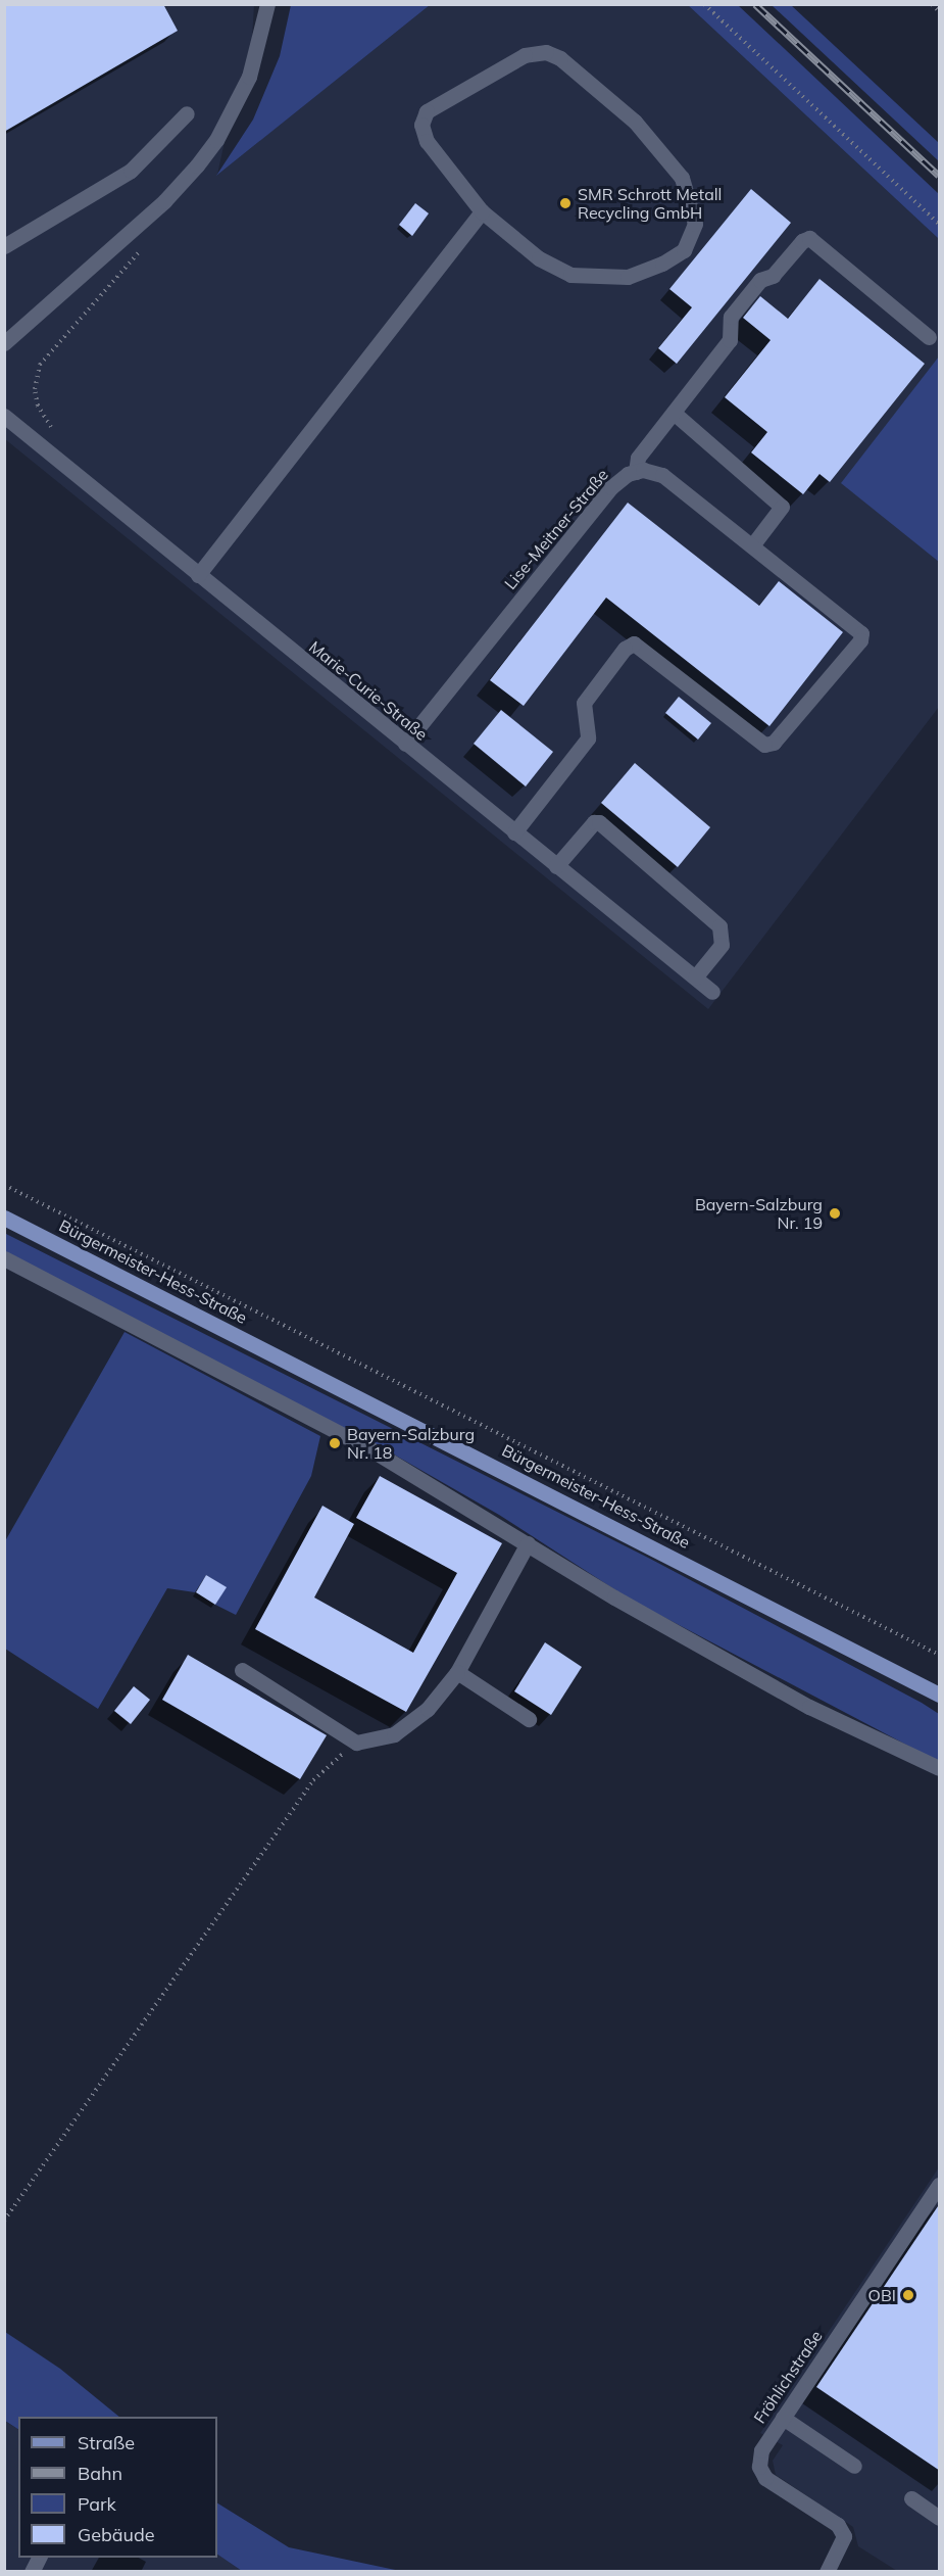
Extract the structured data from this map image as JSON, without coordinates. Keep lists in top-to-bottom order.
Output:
{
  "streets": {
    "main road": ["Bürgermeister-Hess-Straße"],
    "street": ["Lise-Meitner-Straße", "Marie-Curie-Straße", "Fröhlichstraße"]
  },
  "crossings": [
    ["Lise-Meitner-Straße", "Marie-Curie-Straße"]
  ],
  "places": [
    "SMR Schrott Metall Recycling GmbH",
    "Bayern-Salzburg Nr. 19",
    "Bayern-Salzburg Nr. 18",
    "OBI"
  ],
  "legend": [
    "Straße",
    "Bahn",
    "Park",
    "Gebäude"
  ]
}
